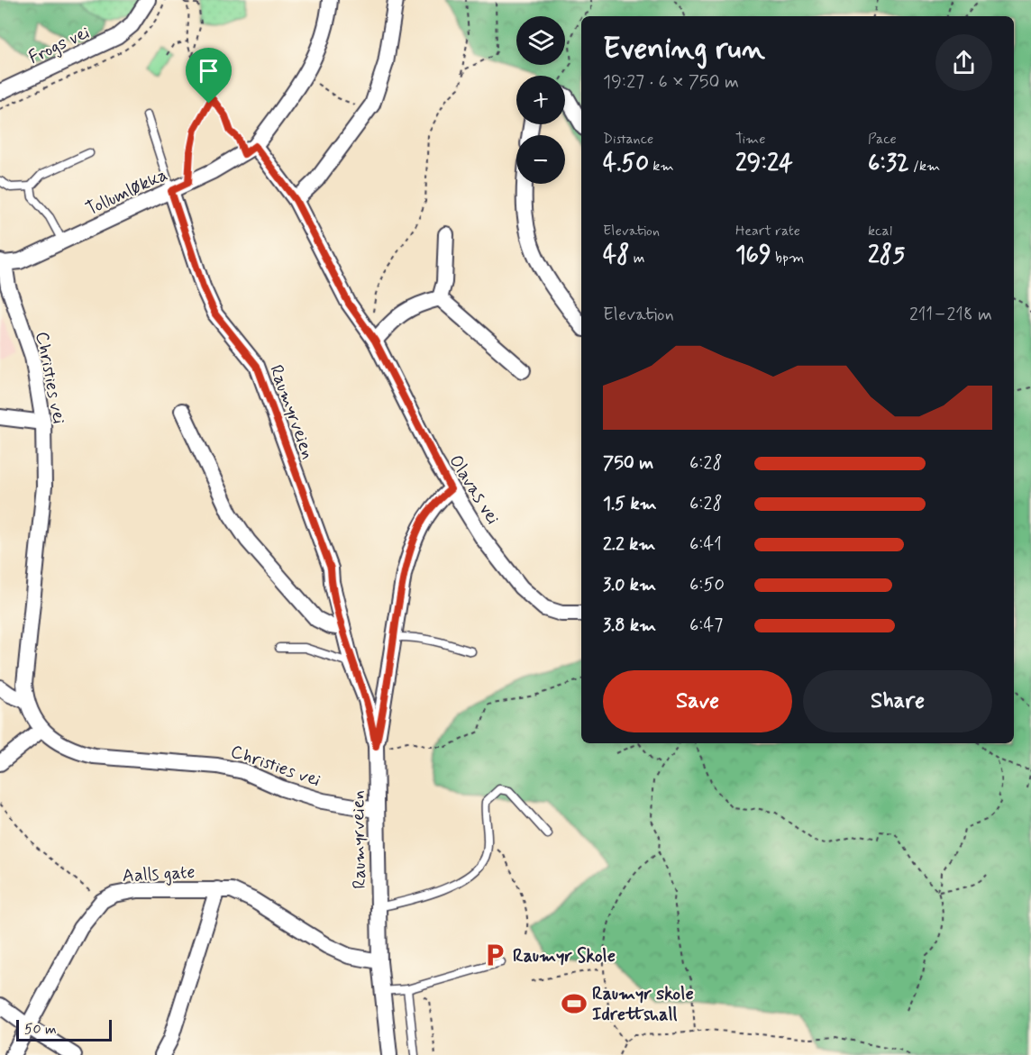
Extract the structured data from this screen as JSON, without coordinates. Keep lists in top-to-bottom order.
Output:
{
  "streets": {
    "street": [
      "Frogs vei",
      "Tollumløkka",
      "Christies vei",
      "Raumyrveien",
      "Olavas vei",
      "Aalls gate"
    ]
  },
  "crossings": [
    ["Tollumløkka", "Christies vei"],
    ["Tollumløkka", "Raumyrveien"],
    ["Tollumløkka", "Olavas vei"],
    ["Christies vei", "Raumyrveien"],
    ["Raumyrveien", "Aalls gate"]
  ],
  "places": {
    "parking": ["Raumyr Skole"],
    "sports": ["Raumyr skole Idrettshall"]
  },
  "scale_bar": "50 m",
  "page": {
    "map_buttons": ["+", "−"],
    "heading": ["Evening run", "19:27 · 6 × 750 m"],
    "stats": [
      ["Distance", "4.50 km"],
      ["Time", "29:24"],
      ["Pace", "6:32 /km"],
      ["Elevation", "48 m"],
      ["Heart rate", "169 bpm"],
      ["kcal", "285"]
    ],
    "chart": ["Elevation", "211–218 m"],
    "list": [
      {
        "name": "750 m",
        "note": "6:28"
      },
      {
        "name": "1.5 km",
        "note": "6:28"
      },
      {
        "name": "2.2 km",
        "note": "6:41"
      },
      {
        "name": "3.0 km",
        "note": "6:50"
      },
      {
        "name": "3.8 km",
        "note": "6:47"
      }
    ],
    "buttons": ["Save", "Share"],
    "scale": "50 m"
  }
}
